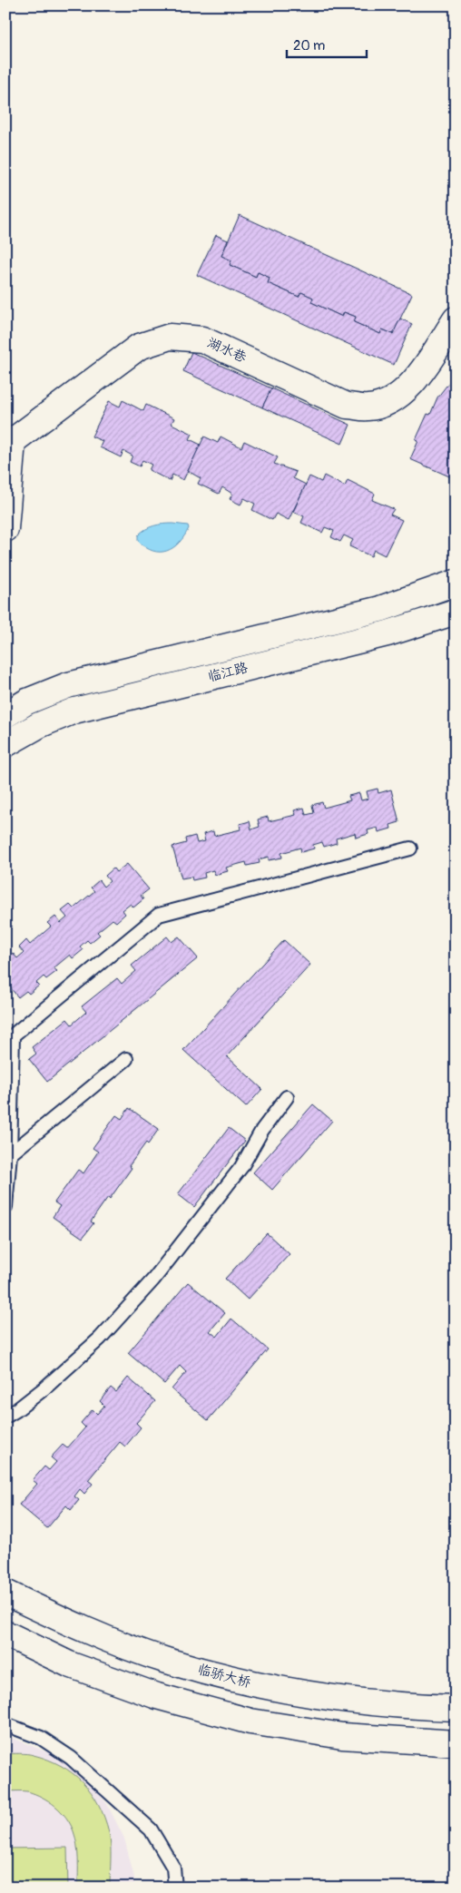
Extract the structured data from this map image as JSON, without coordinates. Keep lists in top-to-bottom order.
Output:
{
  "streets": {
    "main road": ["湖水巷", "临江路", "临骄大桥"]
  },
  "scale_bar": "20 m"
}
